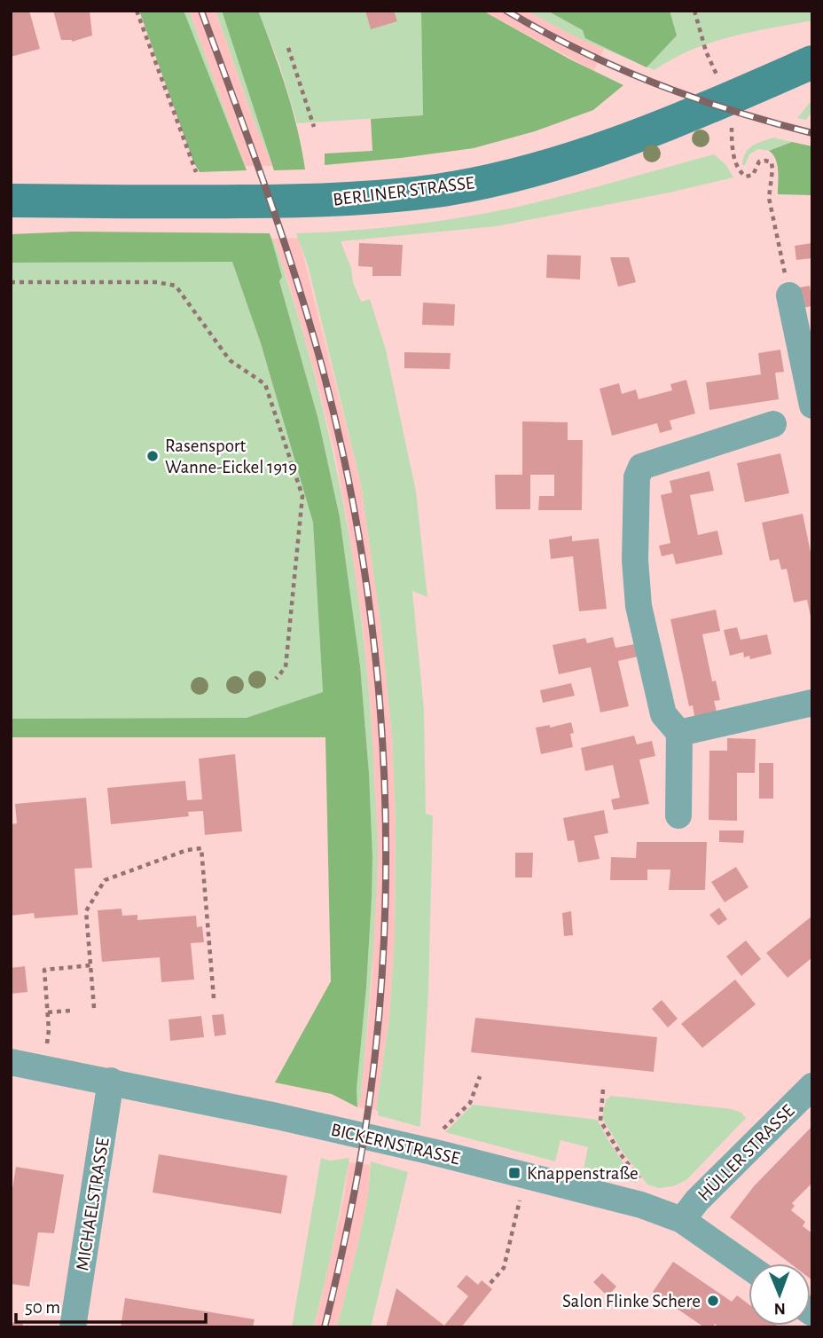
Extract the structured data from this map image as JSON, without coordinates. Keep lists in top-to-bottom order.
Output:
{
  "streets": {
    "main road": ["BERLINER STRASSE"],
    "street": ["BICKERNSTRASSE", "HÜLLER STRASSE", "MICHAELSTRASSE"]
  },
  "crossings": [
    ["BICKERNSTRASSE", "HÜLLER STRASSE"],
    ["BICKERNSTRASSE", "MICHAELSTRASSE"]
  ],
  "places": {
    "other": ["Rasensport Wanne-Eickel 1919", "Salon Flinke Schere"],
    "transit": ["Knappenstraße"]
  },
  "scale_bar": "50 m",
  "north": "bottom"
}
